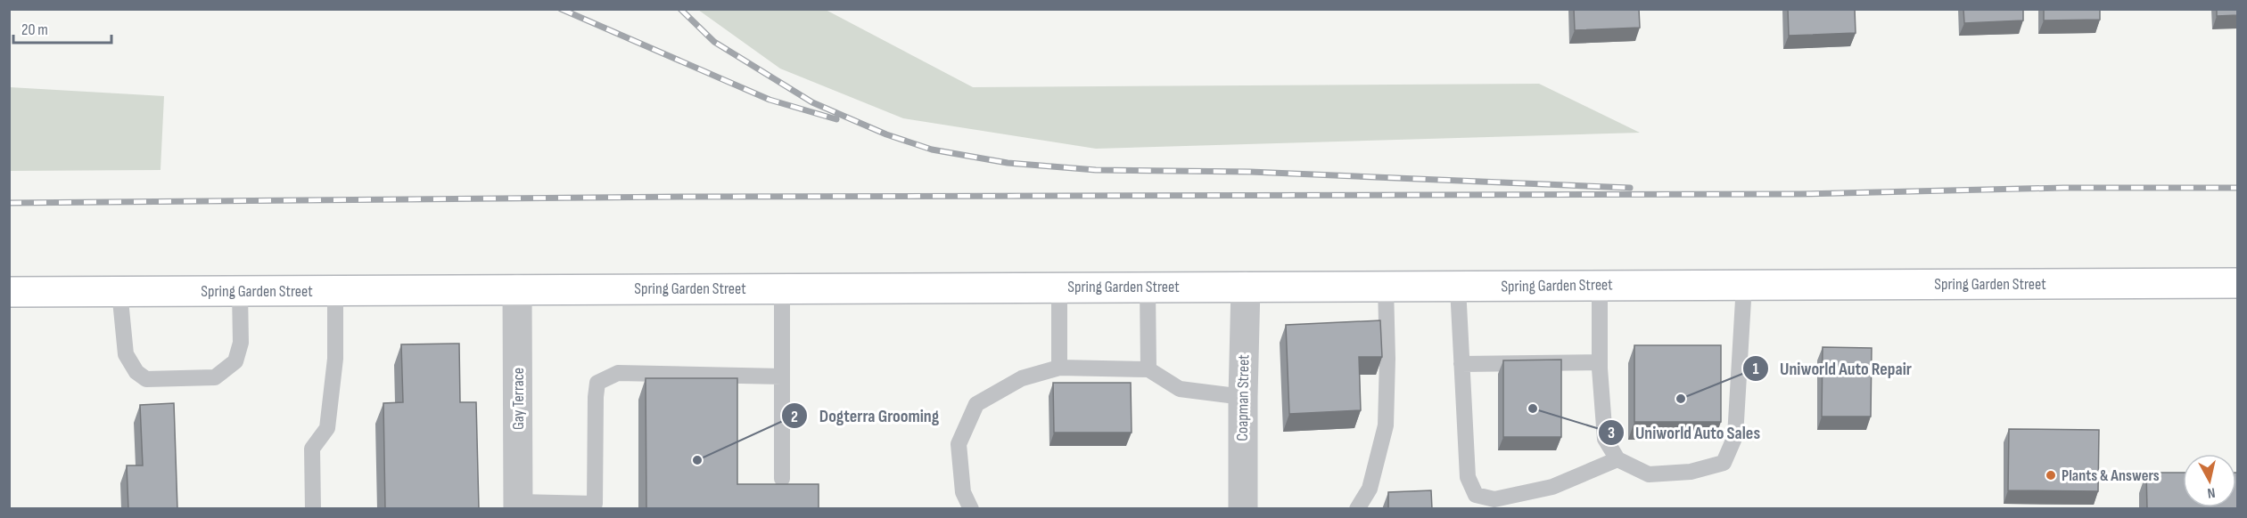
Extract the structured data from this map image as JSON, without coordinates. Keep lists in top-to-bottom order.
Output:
{
  "streets": {
    "main road": ["Spring Garden Street"],
    "street": ["Coapman Street", "Gay Terrace"]
  },
  "crossings": [
    ["Spring Garden Street", "Coapman Street"],
    ["Spring Garden Street", "Gay Terrace"]
  ],
  "places": [
    "Uniworld Auto Repair",
    "Uniworld Auto Sales",
    "Dogterra Grooming",
    "Plants & Answers"
  ],
  "scale_bar": "20 m",
  "north": "bottom"
}
